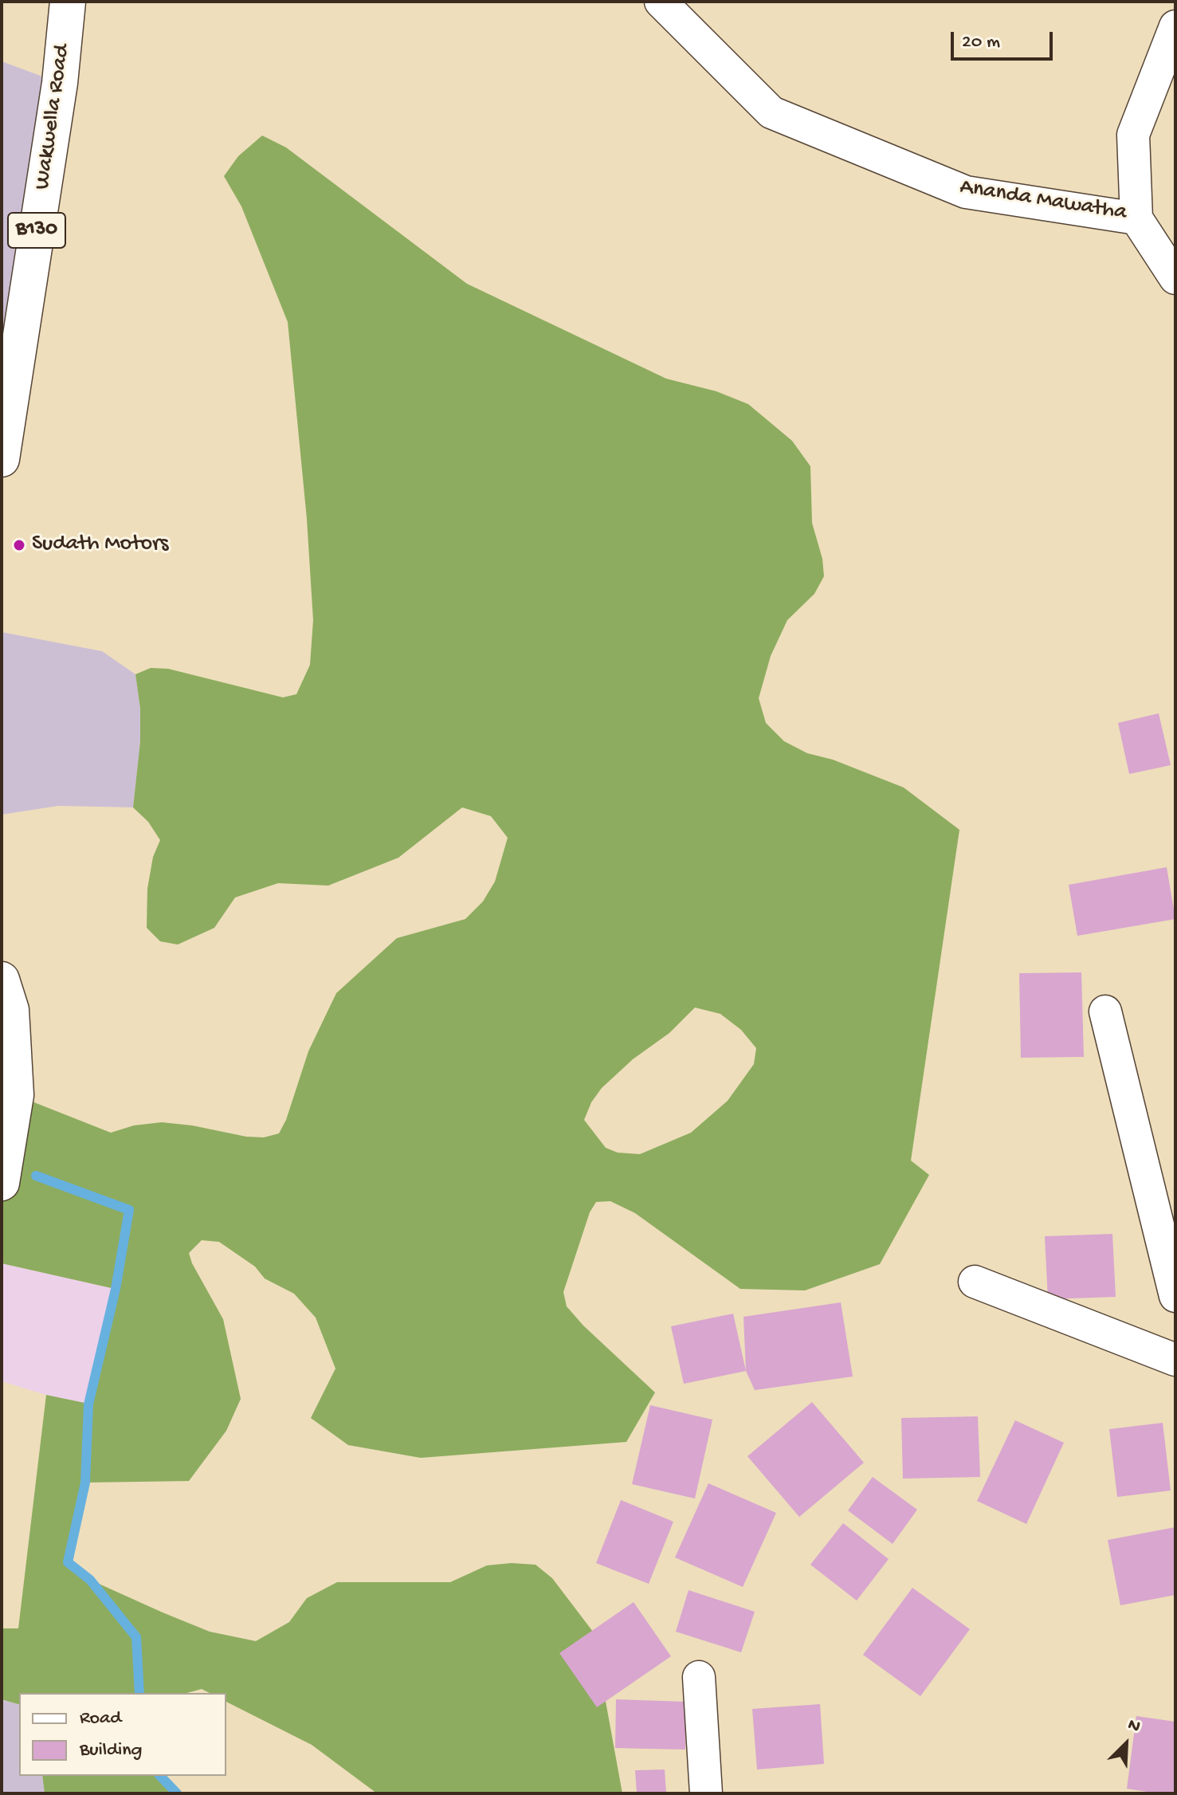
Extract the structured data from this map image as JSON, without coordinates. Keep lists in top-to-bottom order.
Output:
{
  "streets": {
    "main road": ["Wakwella Road", "B130"],
    "street": ["Ananda Mawatha"]
  },
  "places": ["Sudath Motors"],
  "legend": ["Road", "Building"],
  "scale_bar": "20 m",
  "north": "top right"
}
